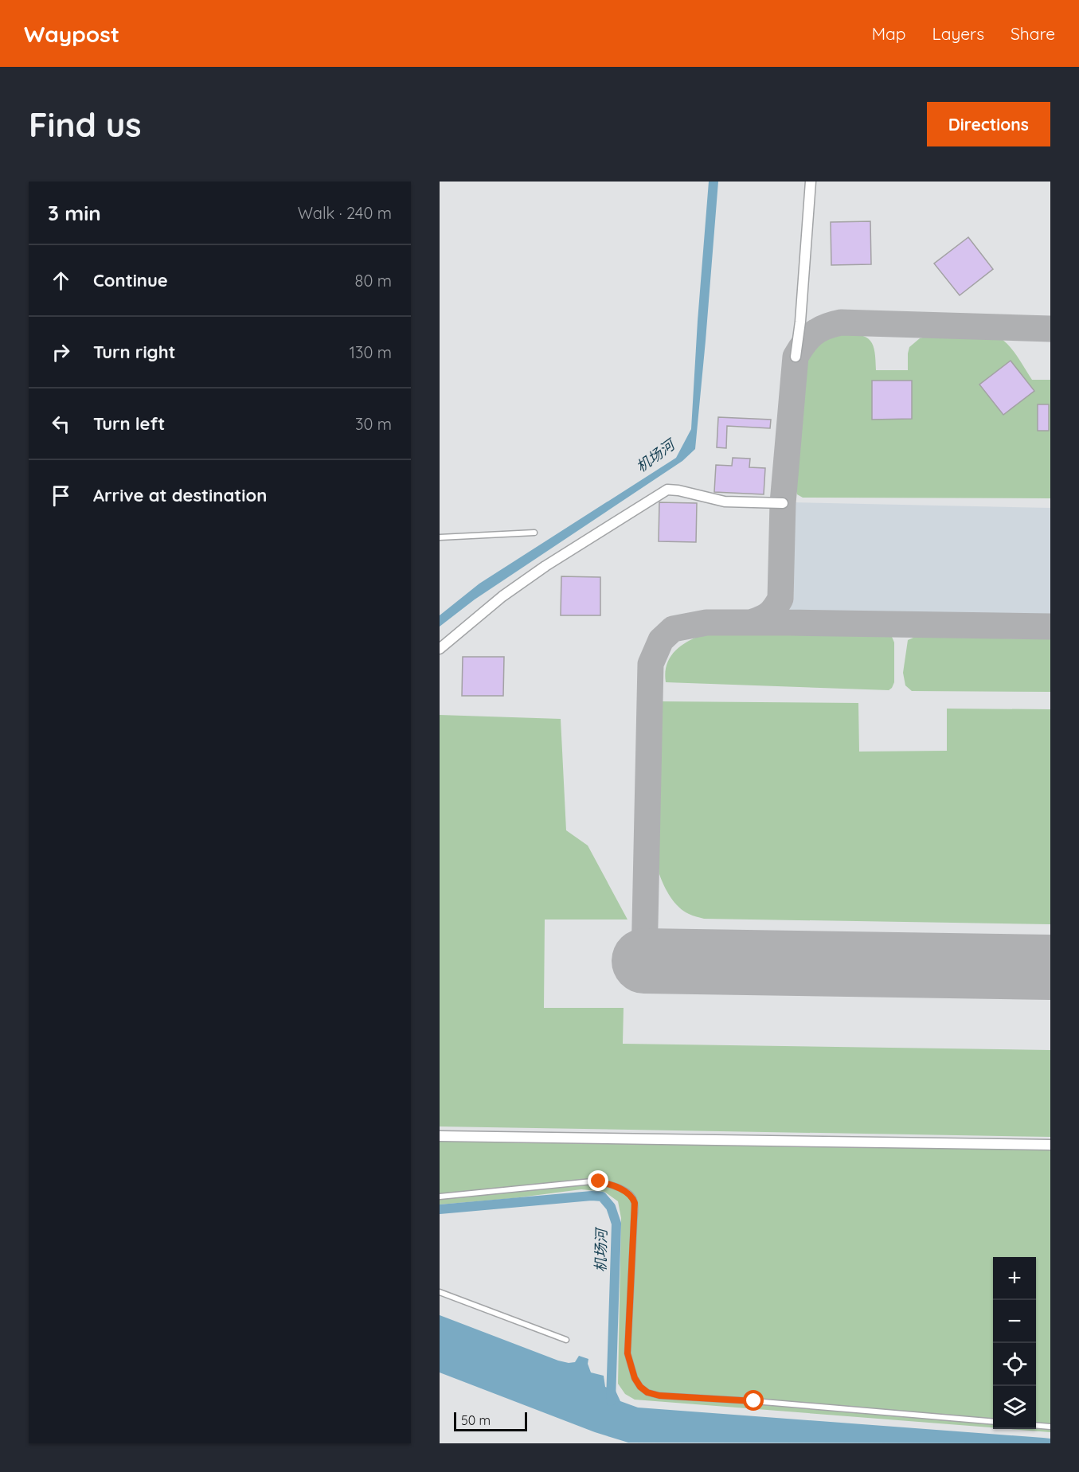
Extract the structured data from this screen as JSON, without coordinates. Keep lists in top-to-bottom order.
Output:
{
  "water": ["机场河"],
  "scale_bar": "50 m",
  "page": {
    "header": "Waypost",
    "nav": ["Map", "Layers", "Share"],
    "buttons": "Directions",
    "title": "Find us",
    "heading": ["3 min", "Walk · 240 m"],
    "list": [
      ["Continue", "80 m"],
      ["Turn right", "130 m"],
      ["Turn left", "30 m"],
      "Arrive at destination"
    ],
    "map_buttons": ["+", "−"],
    "scale": "50 m"
  }
}
